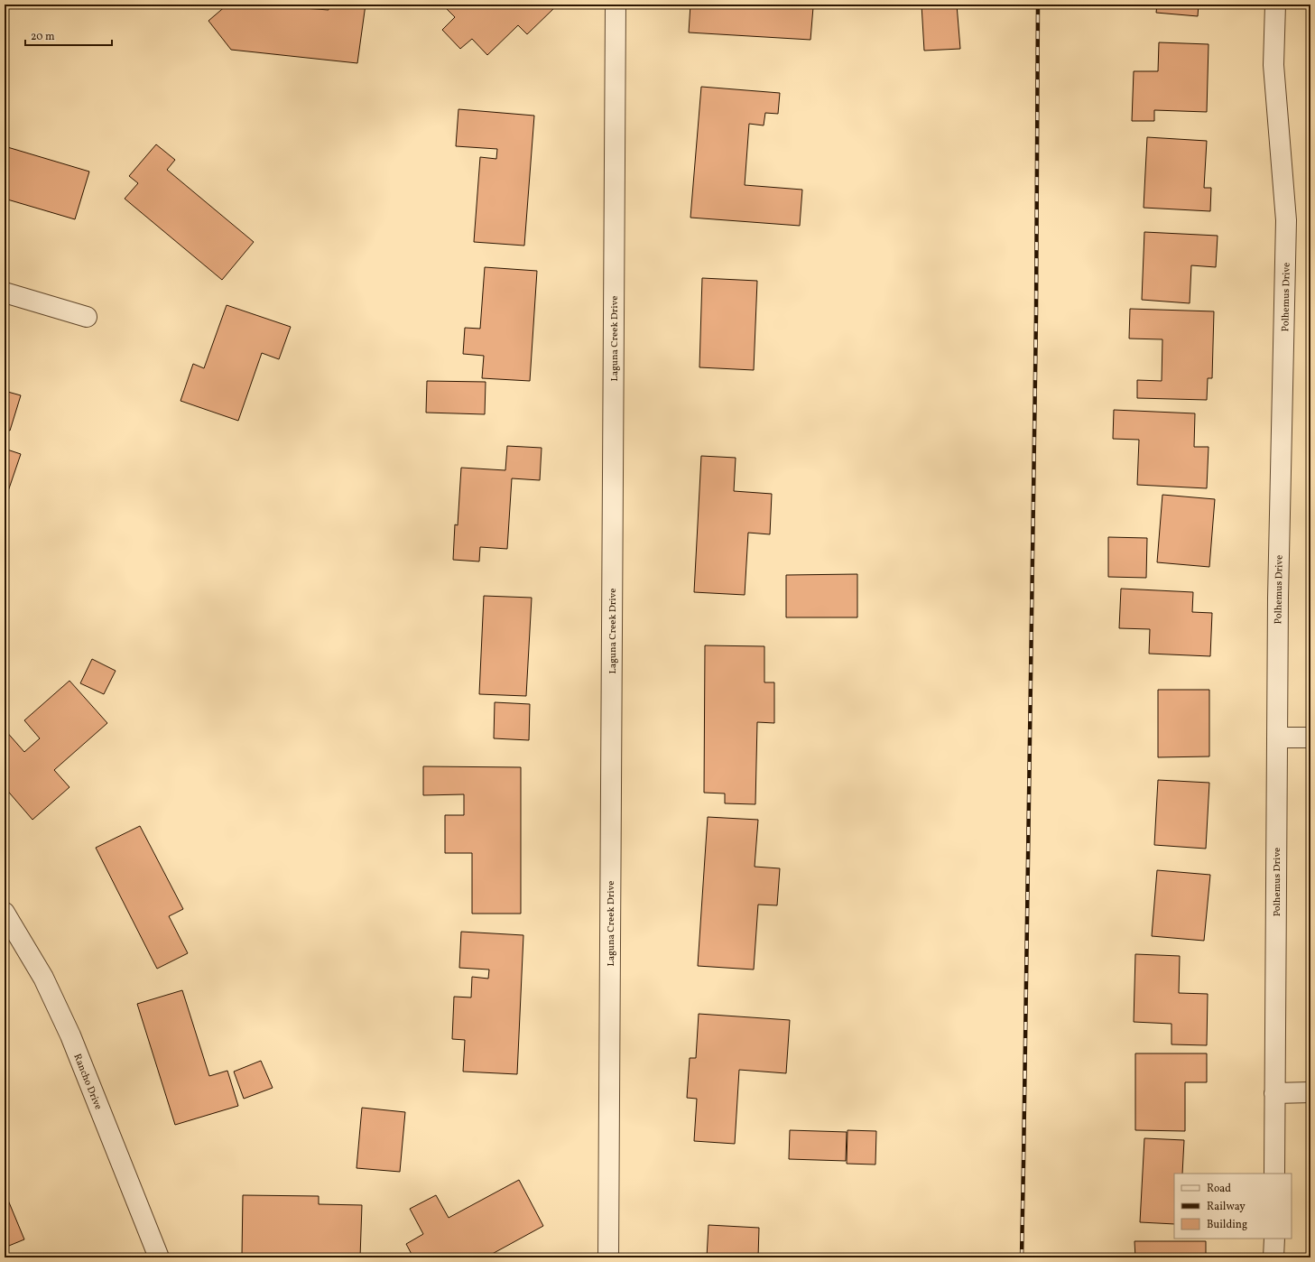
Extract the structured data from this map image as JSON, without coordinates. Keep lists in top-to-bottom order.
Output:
{
  "streets": {
    "street": ["Polhemus Drive", "Laguna Creek Drive", "Rancho Drive"]
  },
  "legend": ["Road", "Railway", "Building"],
  "scale_bar": "20 m"
}
